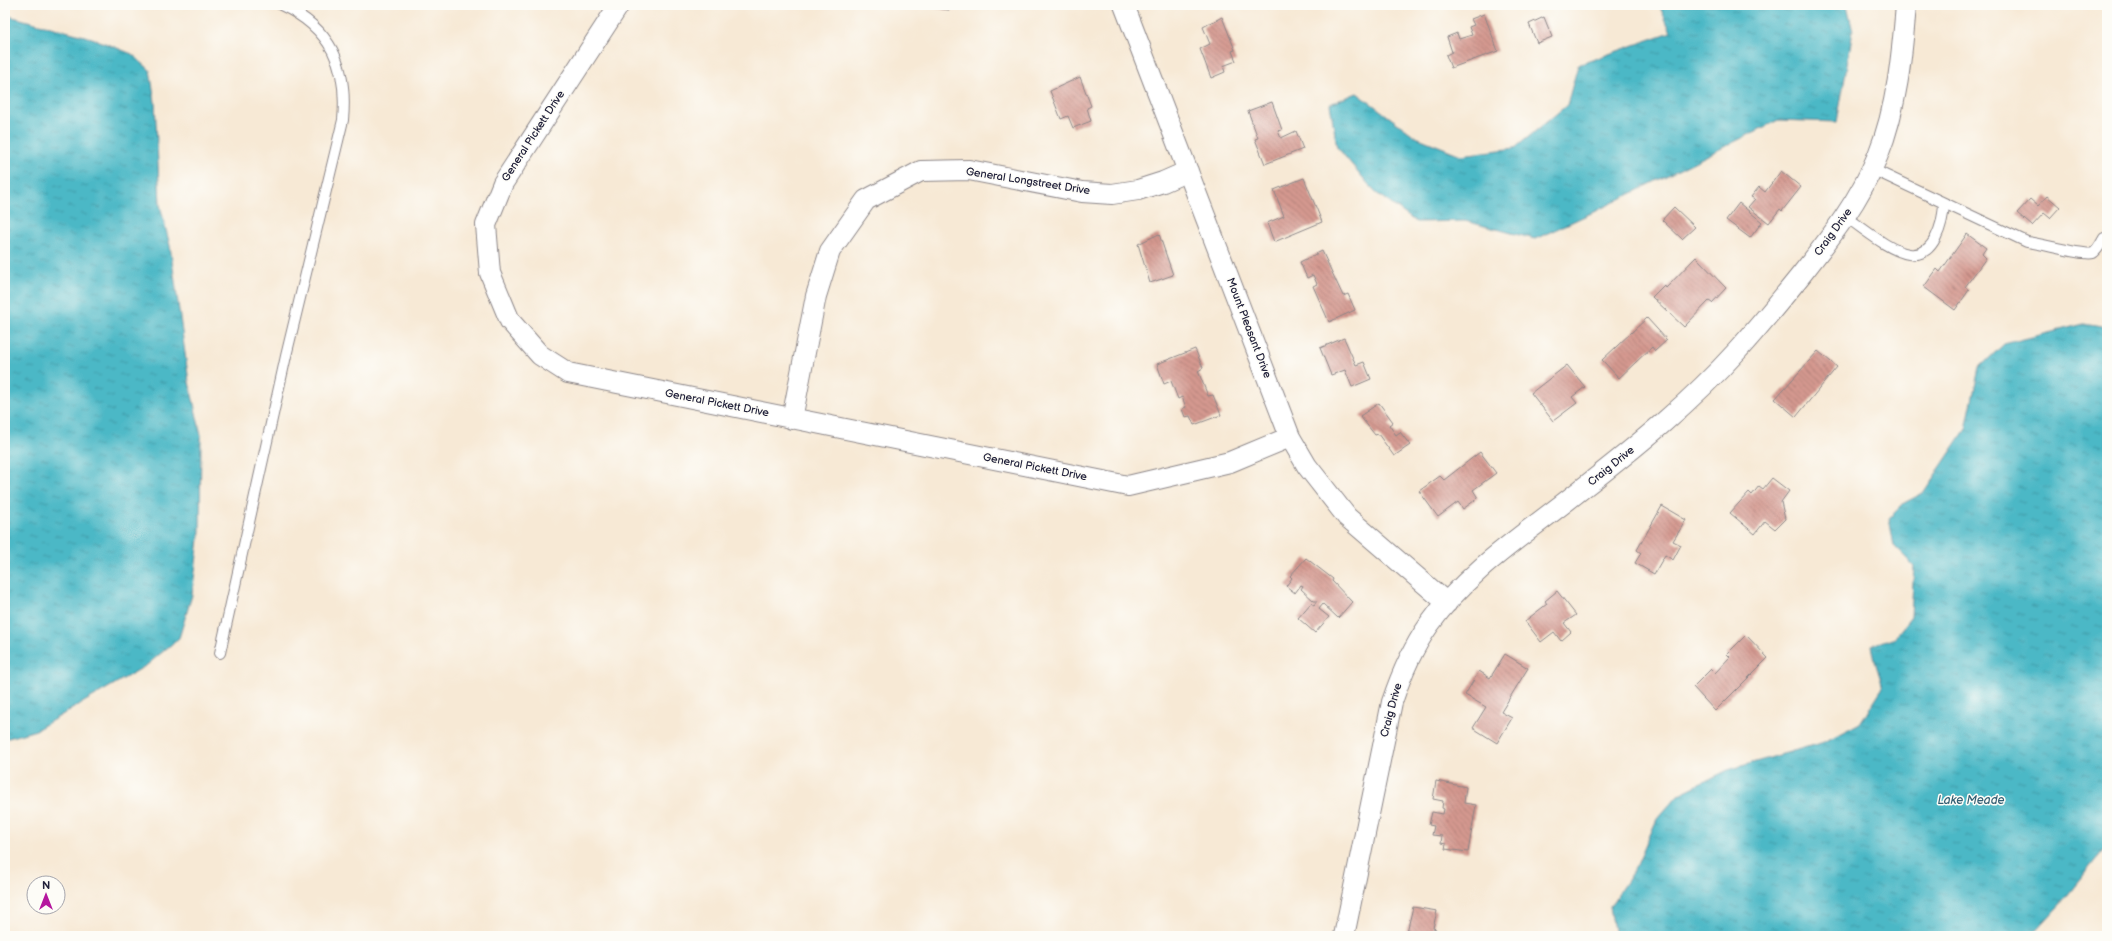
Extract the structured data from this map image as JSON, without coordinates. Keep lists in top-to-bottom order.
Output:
{
  "streets": {
    "street": [
      "General Pickett Drive",
      "General Longstreet Drive",
      "Craig Drive",
      "Mount Pleasant Drive"
    ]
  },
  "crossings": [
    ["General Pickett Drive", "General Longstreet Drive"],
    ["General Pickett Drive", "Mount Pleasant Drive"],
    ["General Longstreet Drive", "Mount Pleasant Drive"],
    ["Craig Drive", "Mount Pleasant Drive"]
  ],
  "water": ["Lake Meade"],
  "north": "top"
}
